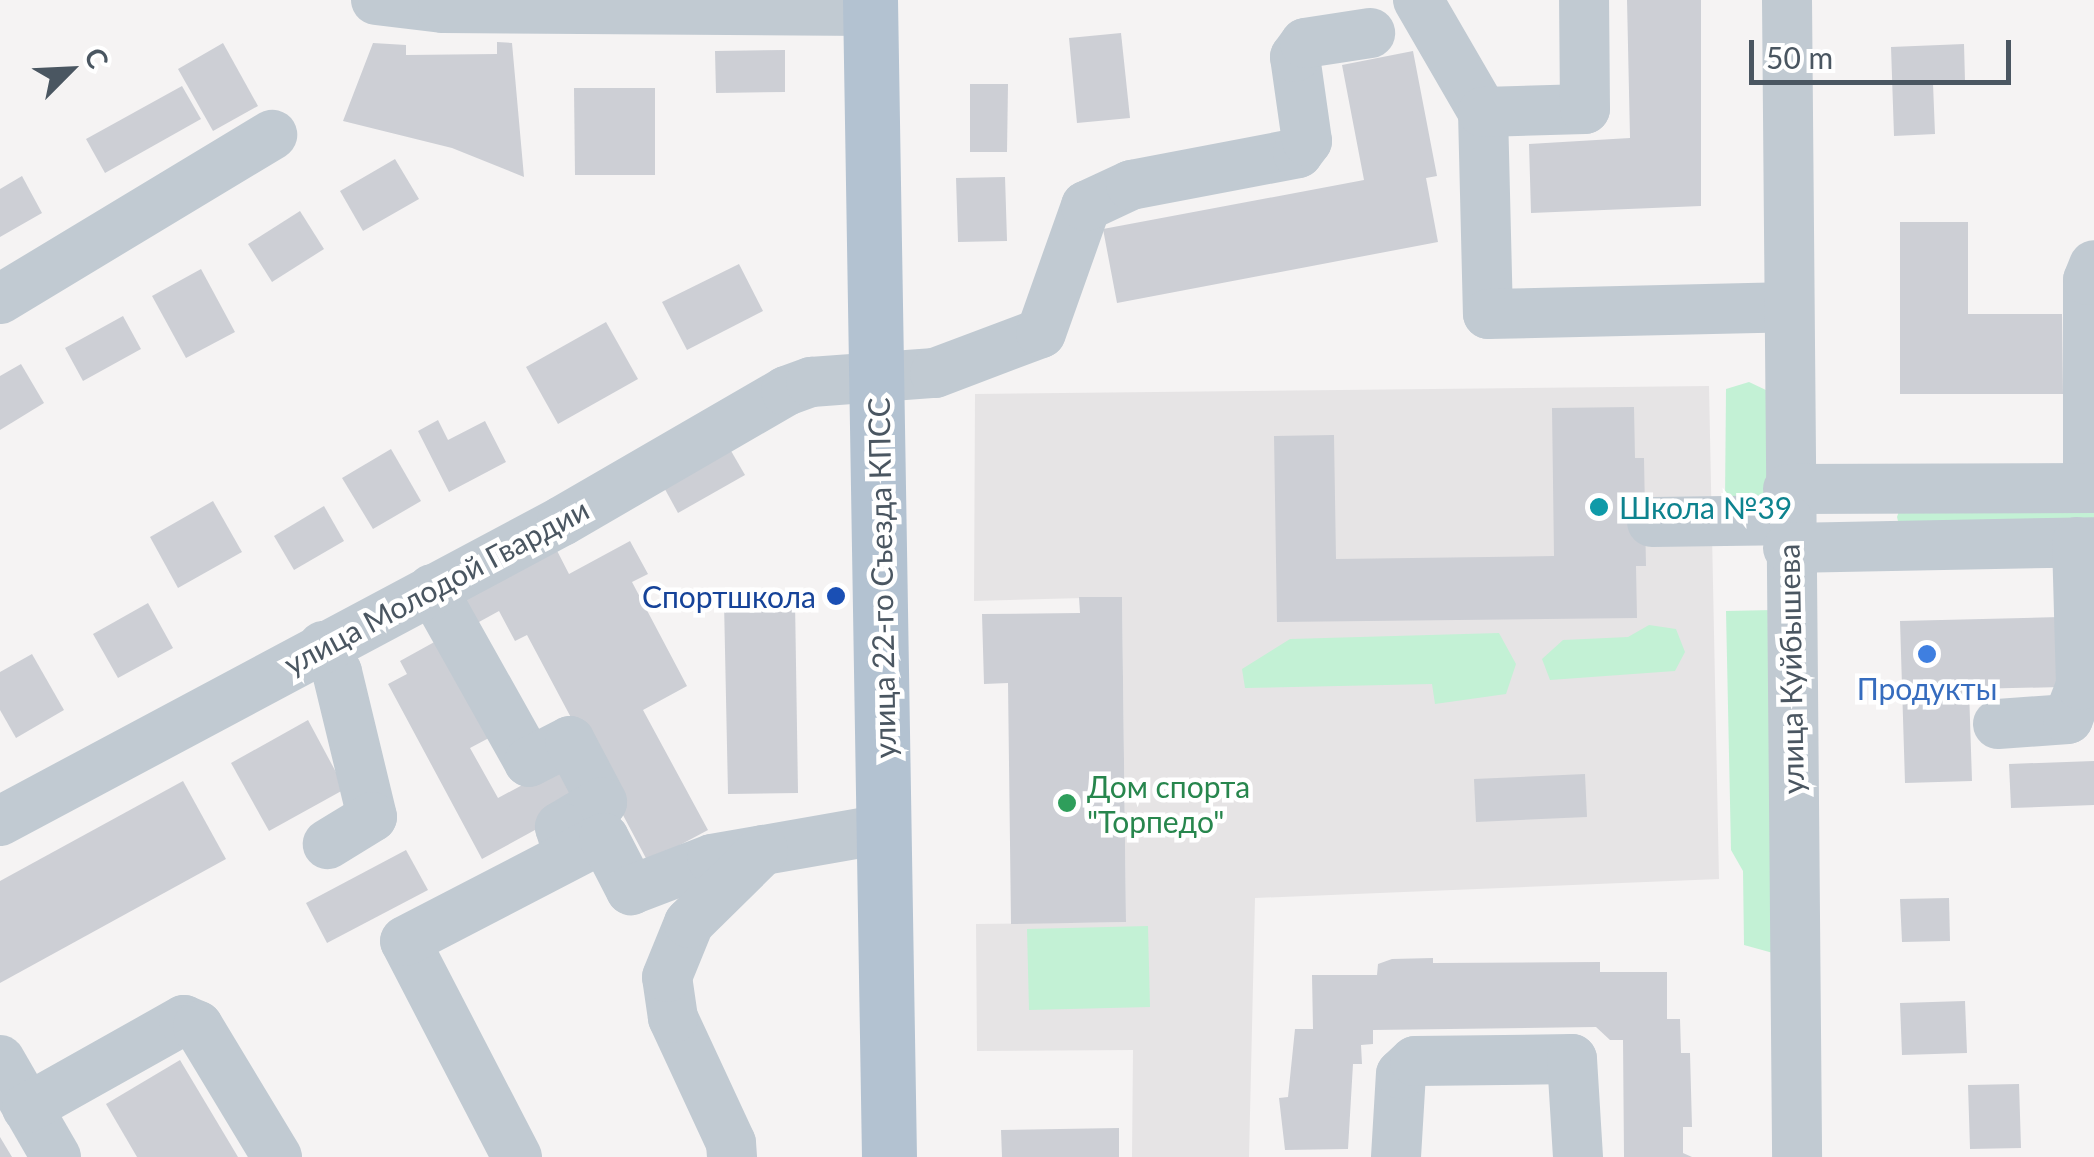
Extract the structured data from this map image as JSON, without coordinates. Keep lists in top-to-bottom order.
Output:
{
  "streets": {
    "main road": ["улица 22-го Съезда КПСС"],
    "street": ["улица Молодой Гвардии", "улица Куйбышева"]
  },
  "crossings": [
    ["улица 22-го Съезда КПСС", "улица Молодой Гвардии"]
  ],
  "places": [
    "Школа №39",
    "Спортшкола",
    "Продукты",
    "Дом спорта \"Торпедо\""
  ],
  "scale_bar": "50 m",
  "north": "top right"
}
